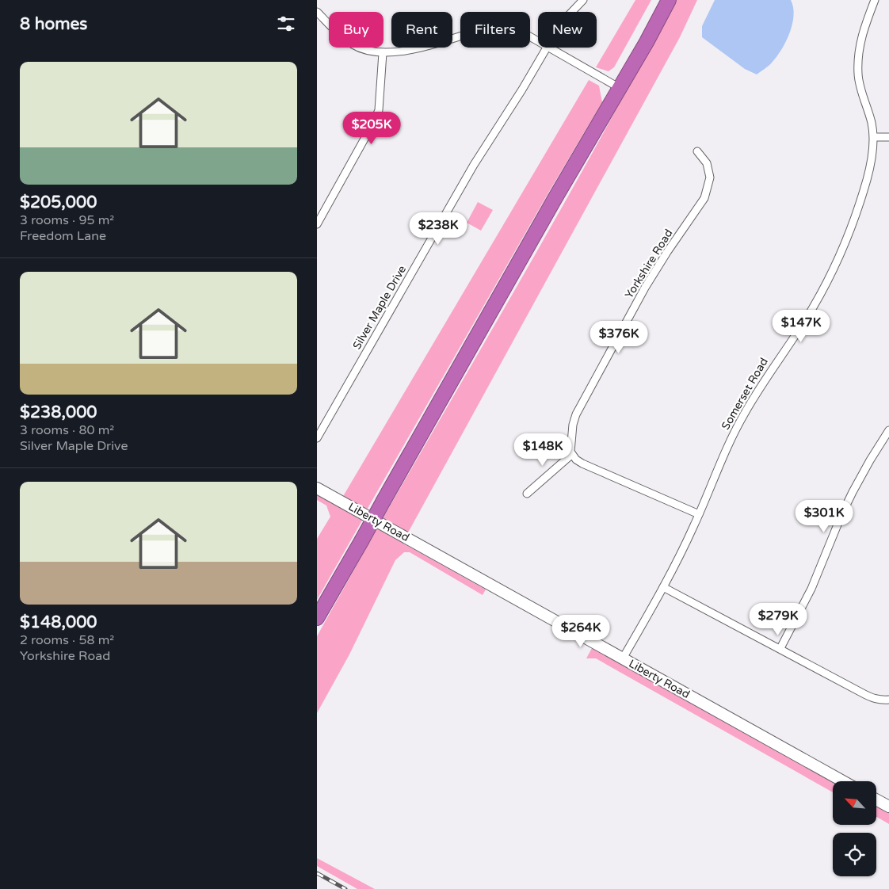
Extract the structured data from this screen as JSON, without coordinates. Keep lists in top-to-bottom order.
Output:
{
  "streets": {
    "street": [
      "Yorkshire Road",
      "Silver Maple Drive",
      "Somerset Road",
      "Liberty Road"
    ]
  },
  "crossings": [
    ["Somerset Road", "Liberty Road"]
  ],
  "north": "top left",
  "page": {
    "heading": "8 homes",
    "chip": [
      "Buy",
      "Rent",
      "Filters",
      "New"
    ],
    "list": [
      {
        "name": "$205,000",
        "note": "3 rooms · 95 m² · Freedom Lane"
      },
      {
        "name": "$238,000",
        "note": "3 rooms · 80 m² · Silver Maple Drive"
      },
      {
        "name": "$148,000",
        "note": "2 rooms · 58 m² · Yorkshire Road"
      }
    ],
    "price": [
      "$205K",
      "$238K",
      "$147K",
      "$376K",
      "$148K",
      "$301K",
      "$279K",
      "$264K"
    ]
  }
}
